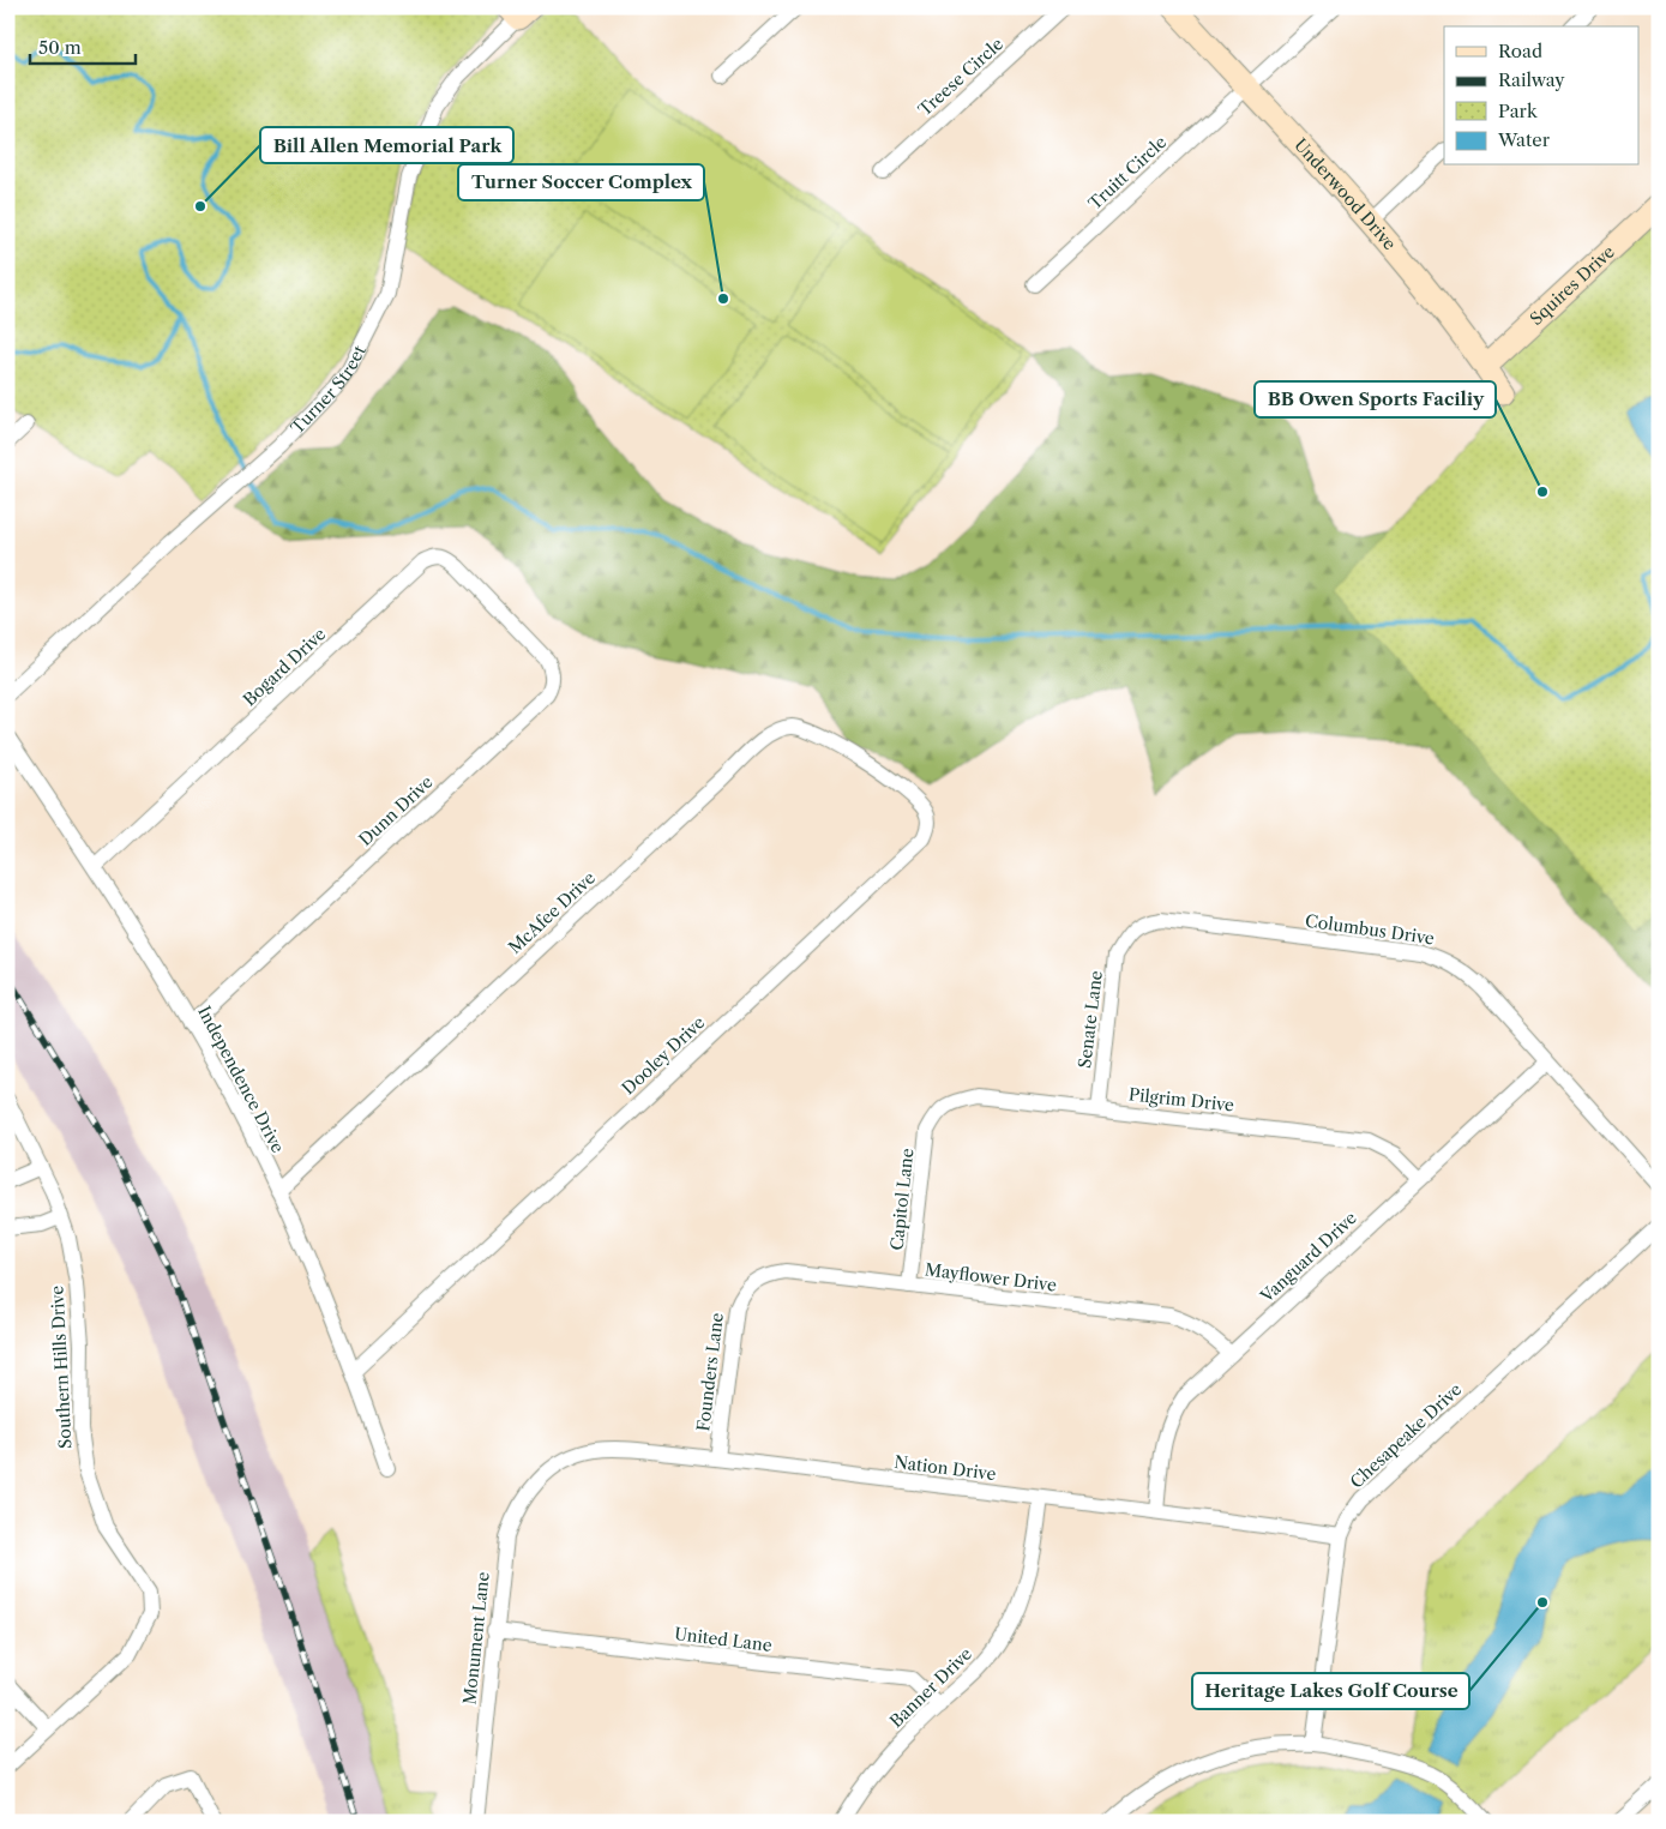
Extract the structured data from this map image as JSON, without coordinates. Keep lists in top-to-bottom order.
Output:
{
  "streets": {
    "street": [
      "Treese Circle",
      "Truitt Circle",
      "Underwood Drive",
      "Squires Drive",
      "Turner Street",
      "Bogard Drive",
      "Dunn Drive",
      "McAfee Drive",
      "Columbus Drive",
      "Senate Lane",
      "Dooley Drive",
      "Independence Drive",
      "Pilgrim Drive",
      "Capitol Lane",
      "Vanguard Drive",
      "Mayflower Drive",
      "Southern Hills Drive",
      "Founders Lane",
      "Chesapeake Drive",
      "Nation Drive",
      "Monument Lane",
      "United Lane",
      "Banner Drive"
    ]
  },
  "crossings": [
    ["Truitt Circle", "Underwood Drive"],
    ["Underwood Drive", "Squires Drive"],
    ["Bogard Drive", "Dunn Drive"],
    ["Bogard Drive", "Independence Drive"],
    ["Dunn Drive", "Independence Drive"],
    ["McAfee Drive", "Dooley Drive"],
    ["McAfee Drive", "Independence Drive"],
    ["Columbus Drive", "Senate Lane"],
    ["Columbus Drive", "Vanguard Drive"],
    ["Senate Lane", "Pilgrim Drive"],
    ["Dooley Drive", "Independence Drive"],
    ["Pilgrim Drive", "Capitol Lane"],
    ["Pilgrim Drive", "Vanguard Drive"],
    ["Capitol Lane", "Mayflower Drive"],
    ["Vanguard Drive", "Mayflower Drive"],
    ["Vanguard Drive", "Nation Drive"],
    ["Mayflower Drive", "Founders Lane"],
    ["Founders Lane", "Nation Drive"],
    ["Chesapeake Drive", "Nation Drive"],
    ["Nation Drive", "Monument Lane"],
    ["Nation Drive", "Banner Drive"],
    ["Monument Lane", "United Lane"],
    ["United Lane", "Banner Drive"]
  ],
  "places": [
    "Bill Allen Memorial Park",
    "Turner Soccer Complex",
    "BB Owen Sports Faciliy",
    "Heritage Lakes Golf Course"
  ],
  "legend": [
    "Road",
    "Railway",
    "Park",
    "Water"
  ],
  "scale_bar": "50 m"
}
